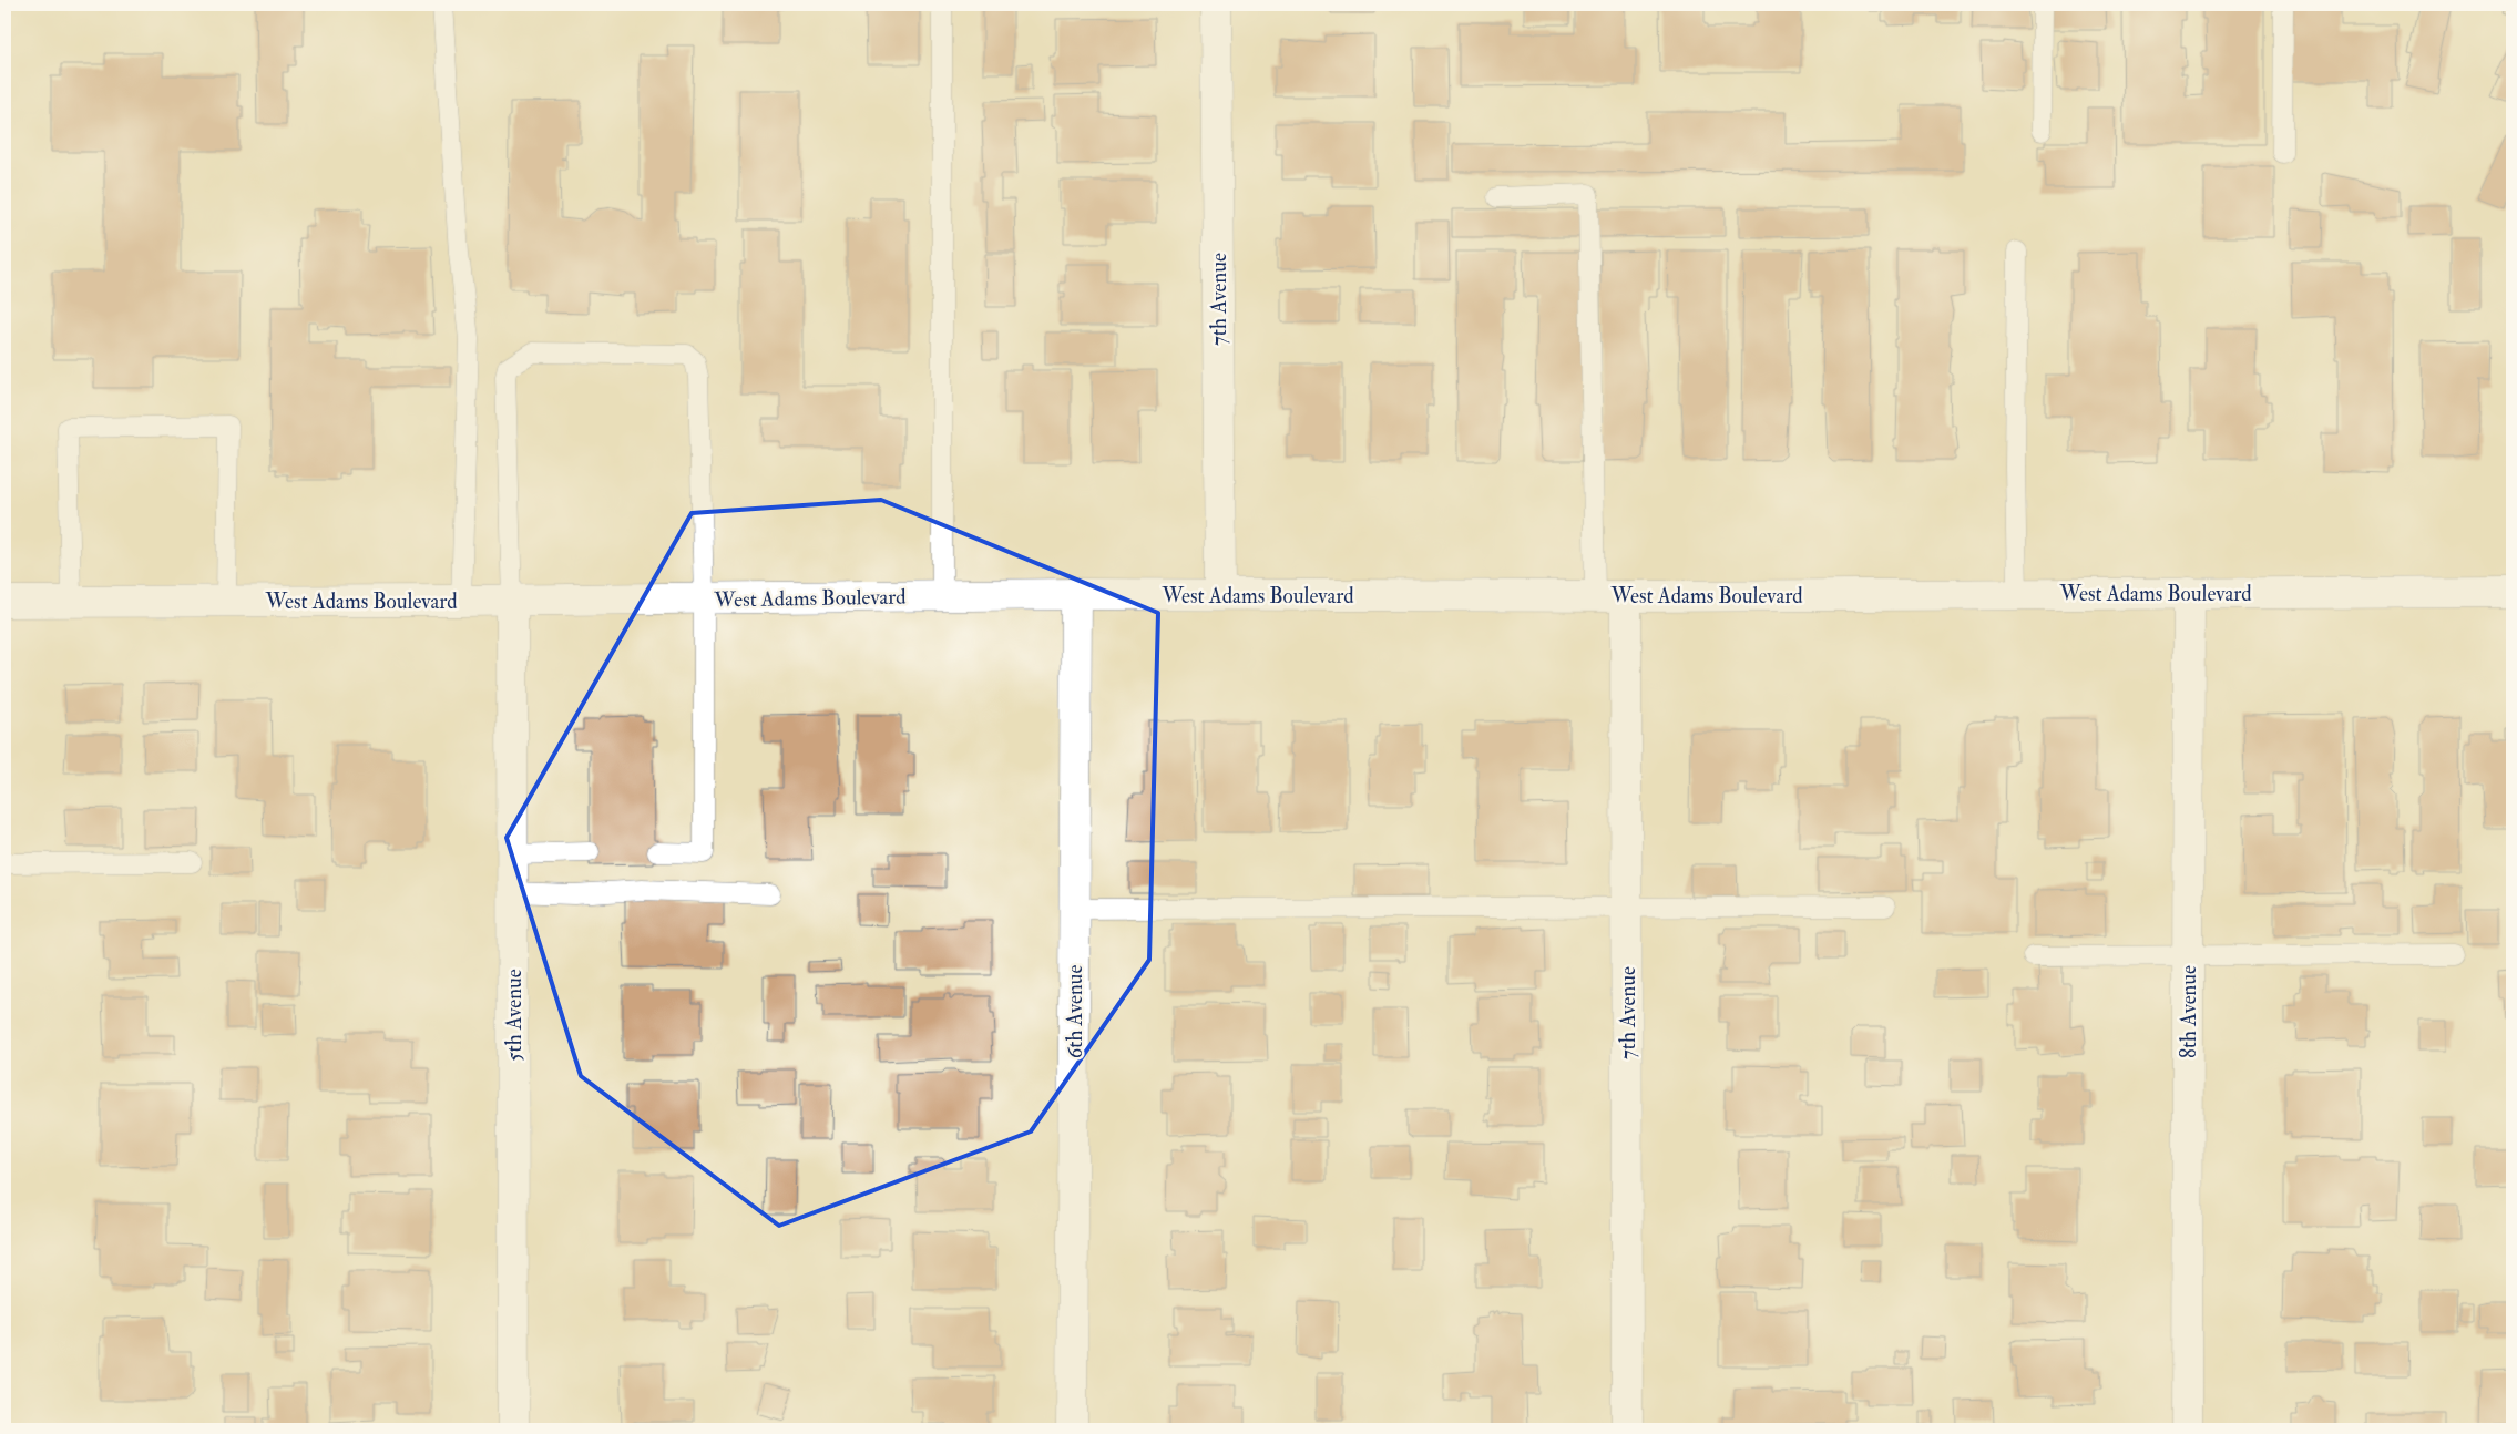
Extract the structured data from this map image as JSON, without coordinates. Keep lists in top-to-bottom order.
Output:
{
  "streets": {
    "street": [
      "7th Avenue",
      "West Adams Boulevard",
      "6th Avenue",
      "8th Avenue",
      "5th Avenue"
    ]
  },
  "crossings": [
    ["7th Avenue", "West Adams Boulevard"],
    ["West Adams Boulevard", "6th Avenue"],
    ["West Adams Boulevard", "8th Avenue"],
    ["West Adams Boulevard", "5th Avenue"]
  ]
}
